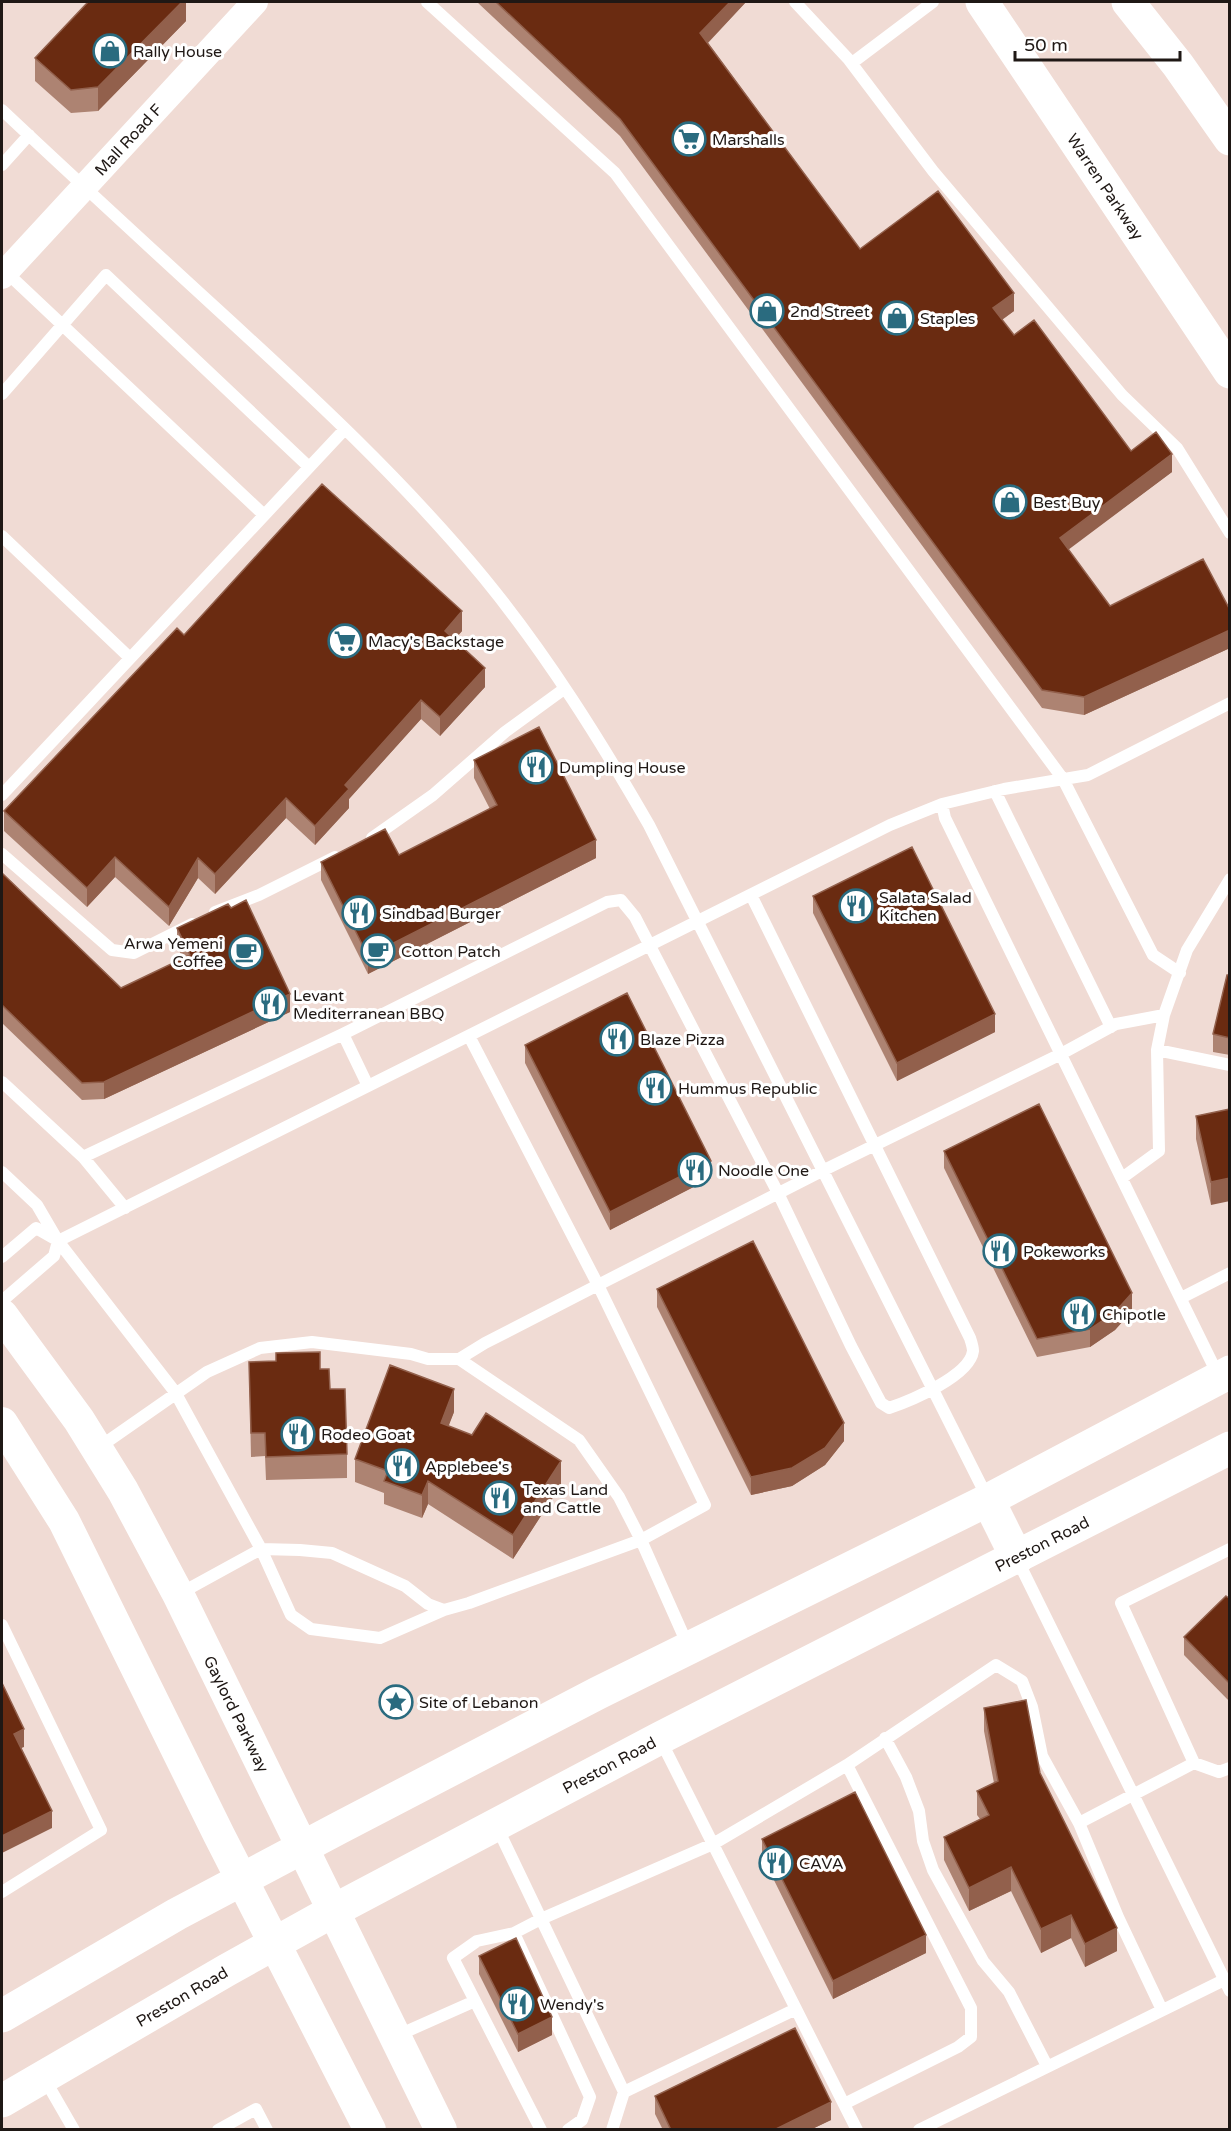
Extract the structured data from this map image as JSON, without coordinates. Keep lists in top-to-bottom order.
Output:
{
  "streets": {
    "main road": ["Warren Parkway", "Preston Road"],
    "street": ["Mall Road F", "Gaylord Parkway"]
  },
  "crossings": [
    ["Preston Road", "Gaylord Parkway"]
  ],
  "places": {
    "shop": [
      "Rally House",
      "2nd Street",
      "Staples",
      "Best Buy"
    ],
    "supermarket": ["Marshalls", "Macy's Backstage"],
    "restaurant": [
      "Dumpling House",
      "Salata Salad Kitchen",
      "Sindbad Burger",
      "Levant Mediterranean BBQ",
      "Blaze Pizza",
      "Hummus Republic",
      "Noodle One",
      "Pokeworks",
      "Chipotle",
      "Rodeo Goat",
      "Applebee's",
      "Texas Land and Cattle",
      "CAVA",
      "Wendy's"
    ],
    "cafe": ["Cotton Patch", "Arwa Yemeni Coffee"],
    "place": ["Site of Lebanon"]
  },
  "scale_bar": "50 m"
}
